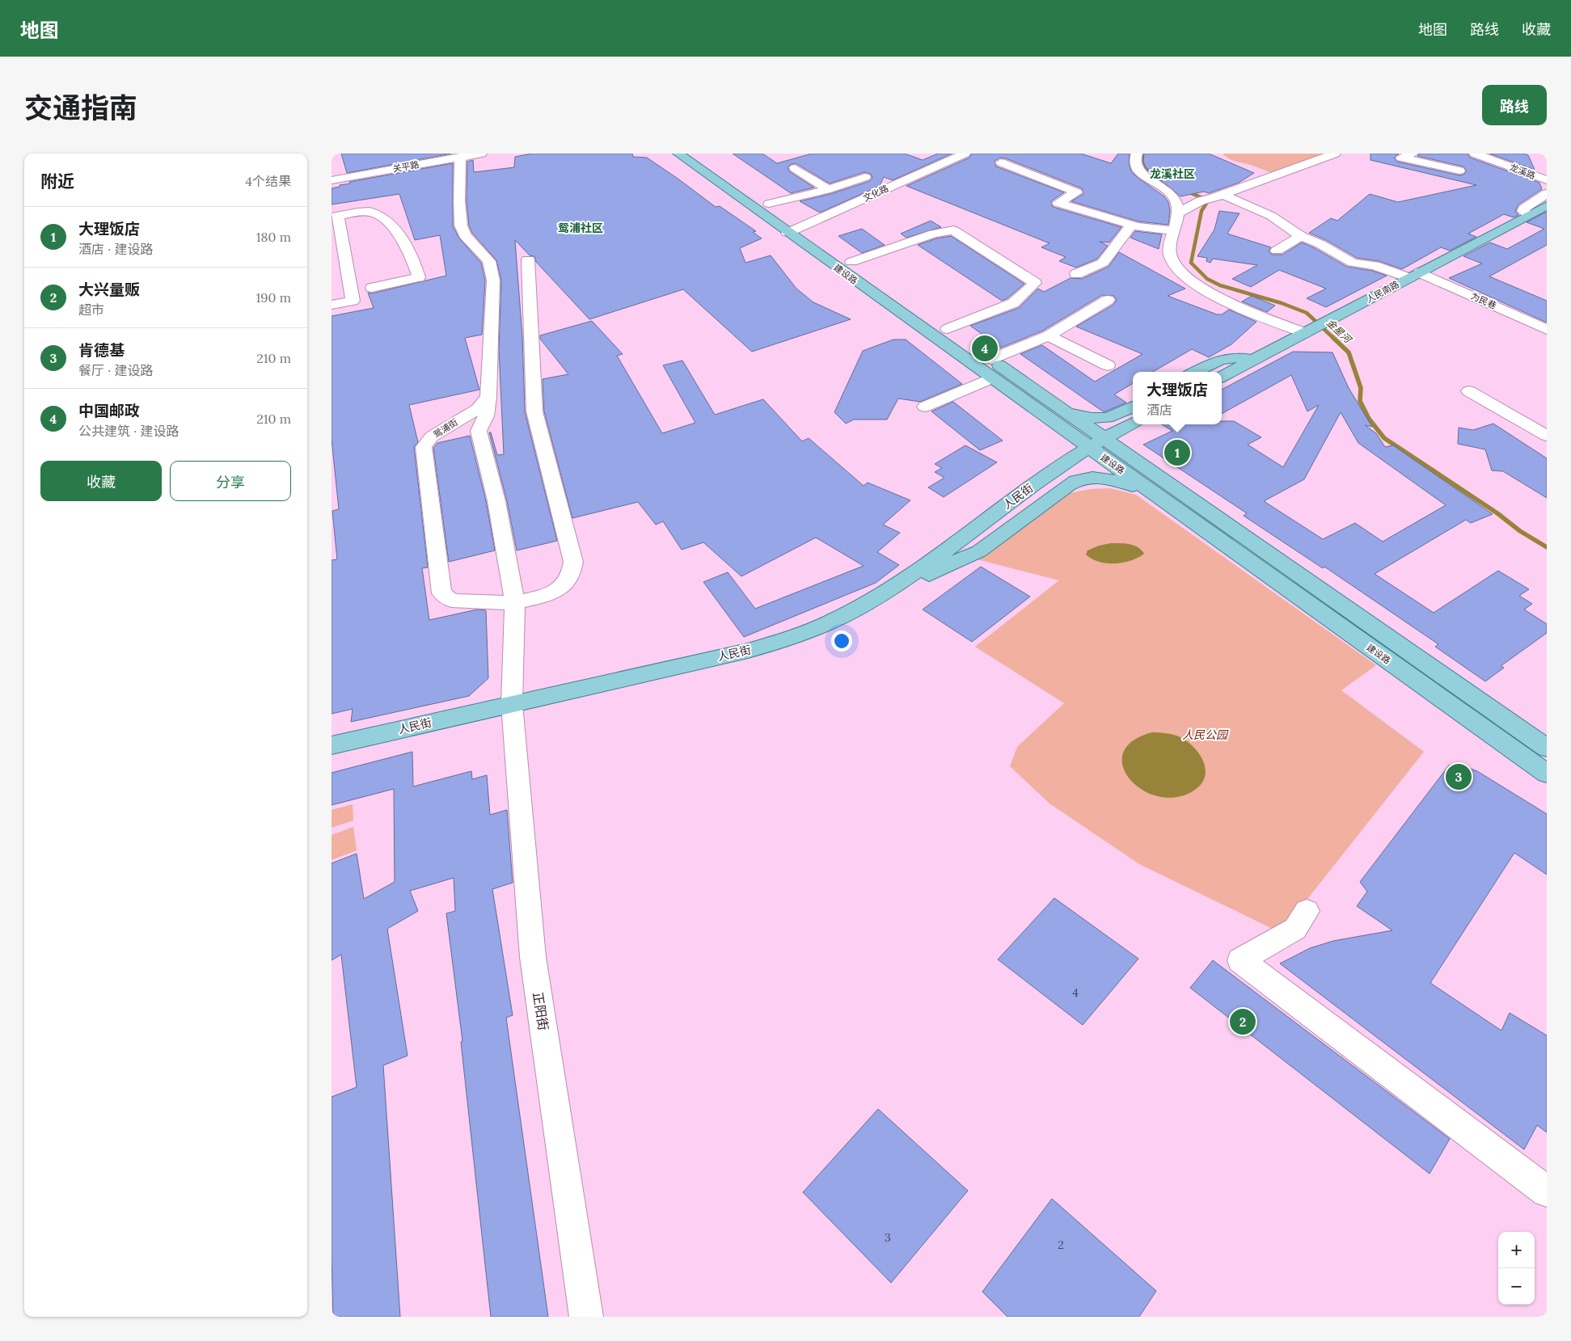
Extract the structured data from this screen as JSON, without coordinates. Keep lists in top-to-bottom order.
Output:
{
  "streets": {
    "main road": ["建设路", "人民南路", "人民街"],
    "street": [
      "关平路",
      "龙溪路",
      "文化路",
      "为民巷",
      "鸳浦街",
      "正阳街"
    ]
  },
  "crossings": [
    ["文化路", "建设路"],
    ["建设路", "人民街"],
    ["人民南路", "为民巷"],
    ["人民街", "正阳街"]
  ],
  "districts": ["龙溪社区", "鸳浦社区"],
  "water": ["金星河"],
  "parks": ["人民公园"],
  "house_numbers": ["4", "3", "2"],
  "page": {
    "header": "地图",
    "nav": ["地图", "路线", "收藏"],
    "title": "交通指南",
    "buttons": [
      "路线",
      ["收藏", "分享"]
    ],
    "heading": ["附近", "4个结果"],
    "list": [
      {
        "mark": "1",
        "name": "大理饭店",
        "note": "酒店 · 建设路",
        "value": "180 m"
      },
      {
        "mark": "2",
        "name": "大兴量贩",
        "note": "超市",
        "value": "190 m"
      },
      {
        "mark": "3",
        "name": "肯德基",
        "note": "餐厅 · 建设路",
        "value": "210 m"
      },
      {
        "mark": "4",
        "name": "中国邮政",
        "note": "公共建筑 · 建设路",
        "value": "210 m"
      }
    ],
    "pins": [
      "4",
      "1",
      "3",
      "2"
    ],
    "popup": ["大理饭店", "酒店"],
    "map_buttons": ["+", "−"]
  }
}
